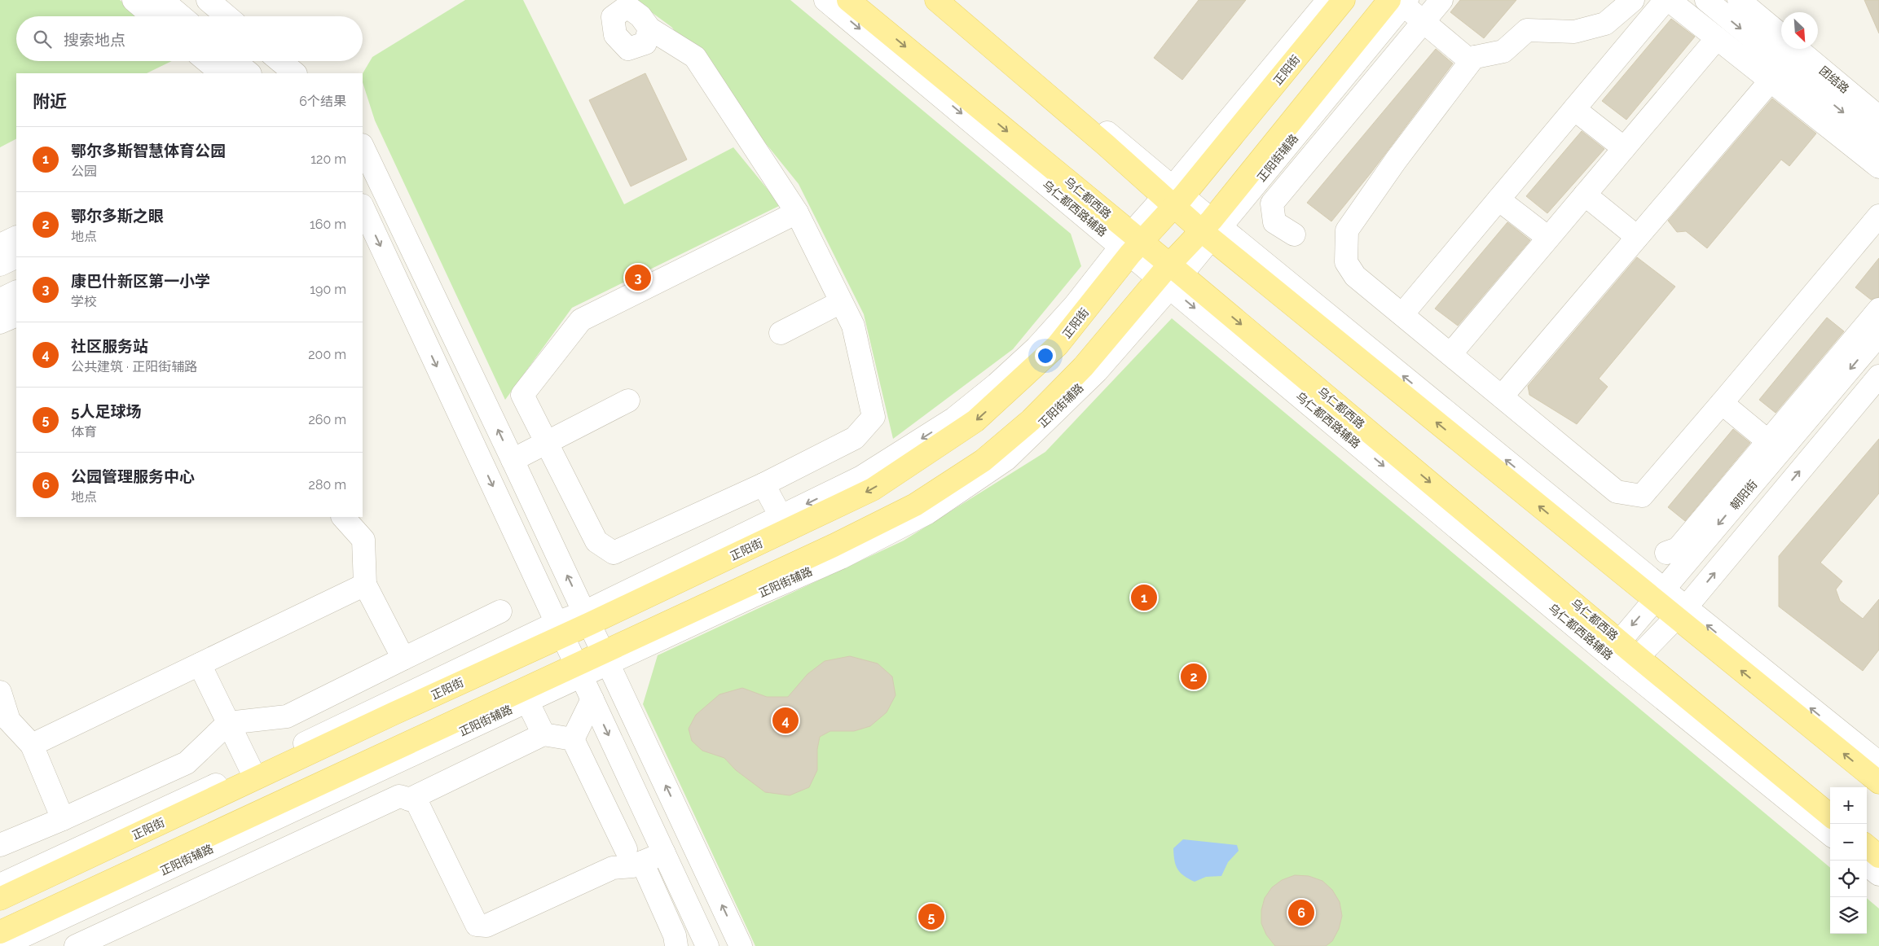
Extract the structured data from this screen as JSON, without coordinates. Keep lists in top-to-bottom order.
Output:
{
  "streets": {
    "main road": ["正阳街", "乌仁都西路"],
    "street": [
      "团结路",
      "正阳街辅路",
      "乌仁都西路辅路",
      "朝阳街"
    ]
  },
  "crossings": [
    ["正阳街", "乌仁都西路"],
    ["正阳街", "乌仁都西路辅路"],
    ["乌仁都西路", "乌仁都西路辅路"],
    ["乌仁都西路", "朝阳街"]
  ],
  "north": "bottom right",
  "page": {
    "search": "搜索地点",
    "heading": ["附近", "6个结果"],
    "list": [
      {
        "mark": "1",
        "name": "鄂尔多斯智慧体育公园",
        "note": "公园",
        "value": "120 m"
      },
      {
        "mark": "2",
        "name": "鄂尔多斯之眼",
        "note": "地点",
        "value": "160 m"
      },
      {
        "mark": "3",
        "name": "康巴什新区第一小学",
        "note": "学校",
        "value": "190 m"
      },
      {
        "mark": "4",
        "name": "社区服务站",
        "note": "公共建筑 · 正阳街辅路",
        "value": "200 m"
      },
      {
        "mark": "5",
        "name": "5人足球场",
        "note": "体育",
        "value": "260 m"
      },
      {
        "mark": "6",
        "name": "公园管理服务中心",
        "note": "地点",
        "value": "280 m"
      }
    ],
    "pins": [
      "3",
      "1",
      "2",
      "4",
      "6",
      "5"
    ],
    "map_buttons": ["+", "−"]
  }
}
